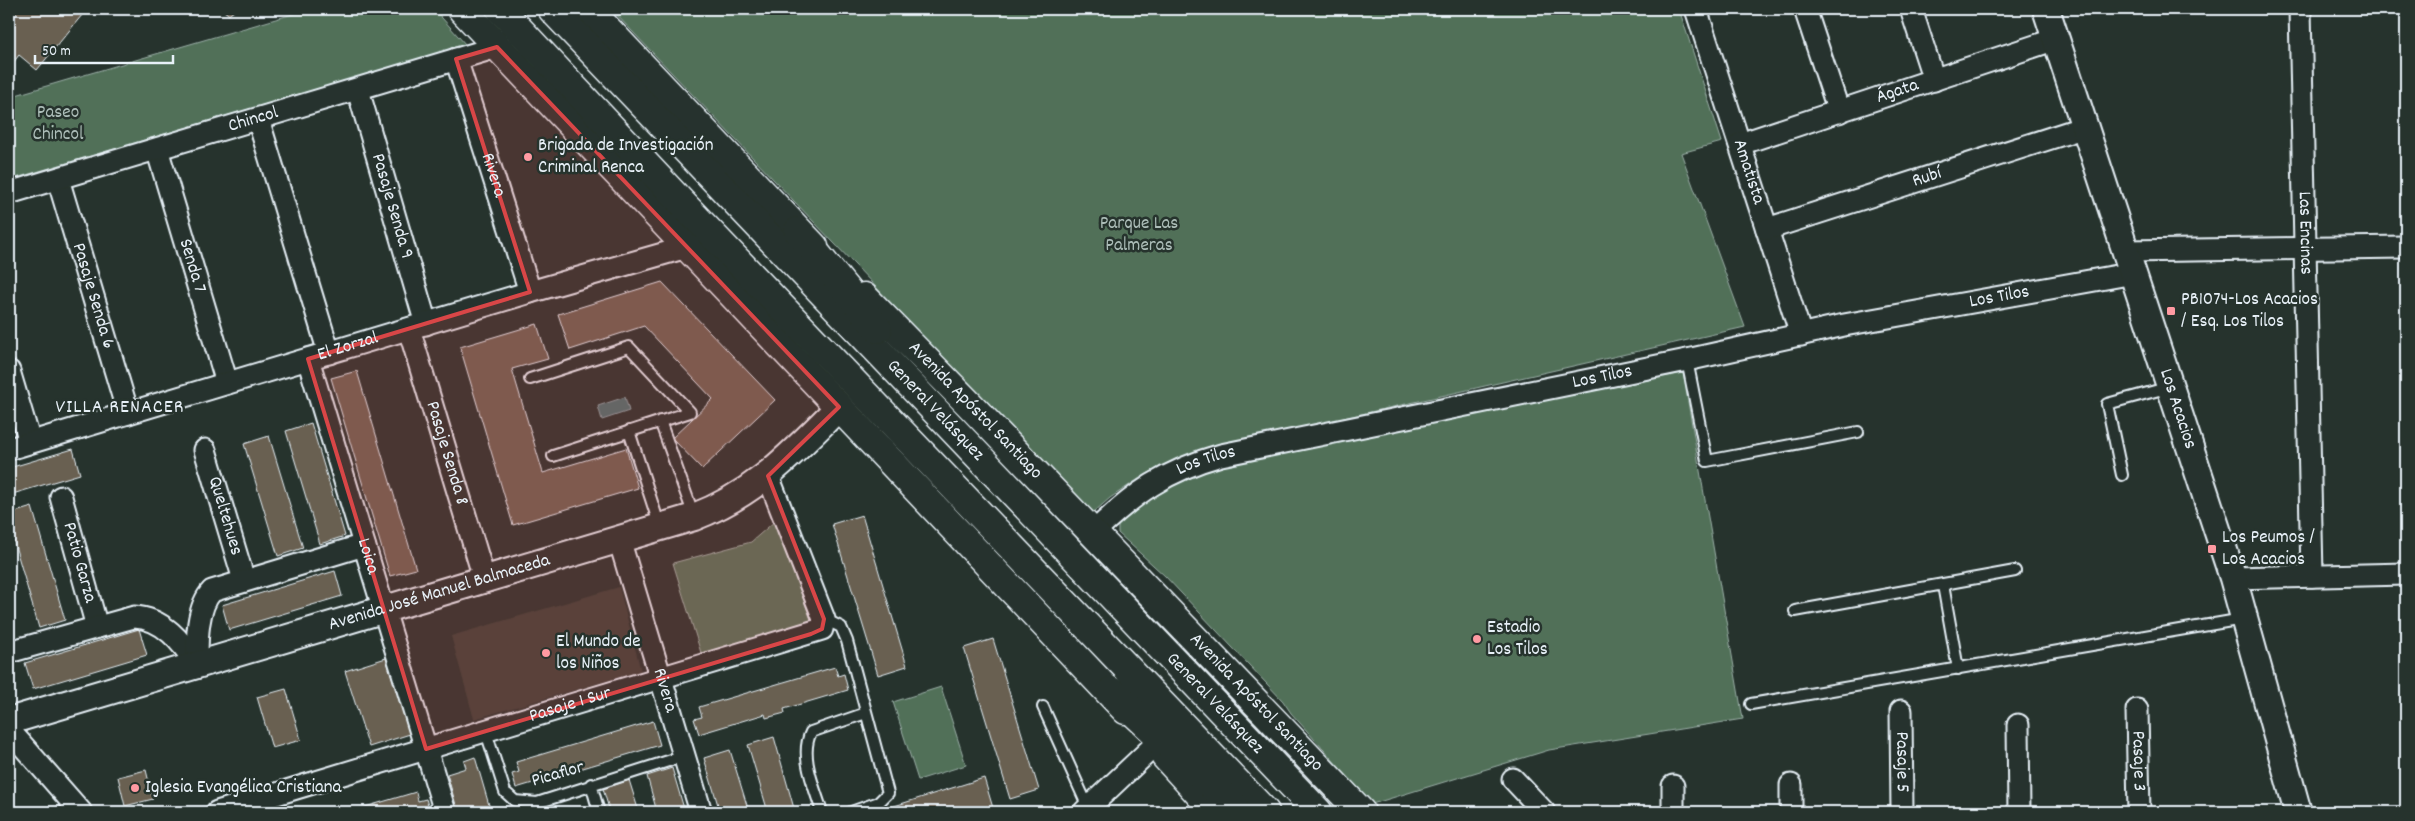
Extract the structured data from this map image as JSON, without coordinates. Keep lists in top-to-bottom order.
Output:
{
  "streets": {
    "main road": ["Avenida Apóstol Santiago", "General Velásquez"],
    "street": [
      "Ágata",
      "Chincol",
      "Amatista",
      "Rivera",
      "Rubí",
      "Pasaje Senda 9",
      "Las Encinas",
      "Senda 7",
      "Pasaje Senda 6",
      "Los Tilos",
      "El Zorzal",
      "Los Acacios",
      "Pasaje Senda 8",
      "Queltehues",
      "Loica",
      "Patio Garza",
      "Avenida José Manuel Balmaceda",
      "Pasaje 1 Sur",
      "Pasaje 3",
      "Pasaje 5"
    ],
    "lane": ["Picaflor"]
  },
  "crossings": [
    ["Ágata", "Amatista"],
    ["Ágata", "Los Acacios"],
    ["Chincol", "Rivera"],
    ["Chincol", "Pasaje Senda 9"],
    ["Chincol", "Senda 7"],
    ["Chincol", "Pasaje Senda 6"],
    ["Amatista", "Rubí"],
    ["Amatista", "Los Tilos"],
    ["Rivera", "El Zorzal"],
    ["Rivera", "Avenida José Manuel Balmaceda"],
    ["Rivera", "Pasaje 1 Sur"],
    ["Rivera", "Picaflor"],
    ["Rubí", "Los Acacios"],
    ["Pasaje Senda 9", "El Zorzal"],
    ["Pasaje Senda 9", "Pasaje Senda 8"],
    ["Las Encinas", "Los Tilos"],
    ["Senda 7", "El Zorzal"],
    ["Pasaje Senda 6", "El Zorzal"],
    ["Los Tilos", "Los Acacios"],
    ["Los Tilos", "Avenida Apóstol Santiago"],
    ["El Zorzal", "Pasaje Senda 8"],
    ["El Zorzal", "Loica"],
    ["Pasaje Senda 8", "Avenida José Manuel Balmaceda"],
    ["Queltehues", "Loica"],
    ["Queltehues", "Patio Garza"],
    ["Queltehues", "Avenida José Manuel Balmaceda"],
    ["Loica", "Avenida José Manuel Balmaceda"],
    ["Loica", "Pasaje 1 Sur"],
    ["Patio Garza", "Avenida José Manuel Balmaceda"],
    ["Pasaje 1 Sur", "Picaflor"]
  ],
  "districts": ["VILLA RENACER"],
  "parks": ["Paseo Chincol", "Parque Las Palmeras"],
  "places": {
    "other": [
      "Brigada de Investigación Criminal Renca",
      "Estadio Los Tilos",
      "El Mundo de los Niños",
      "Iglesia Evangélica Cristiana"
    ],
    "transit": ["PB1074-Los Acacios / Esq. Los Tilos", "Los Peumos / Los Acacios"]
  },
  "scale_bar": "50 m"
}
